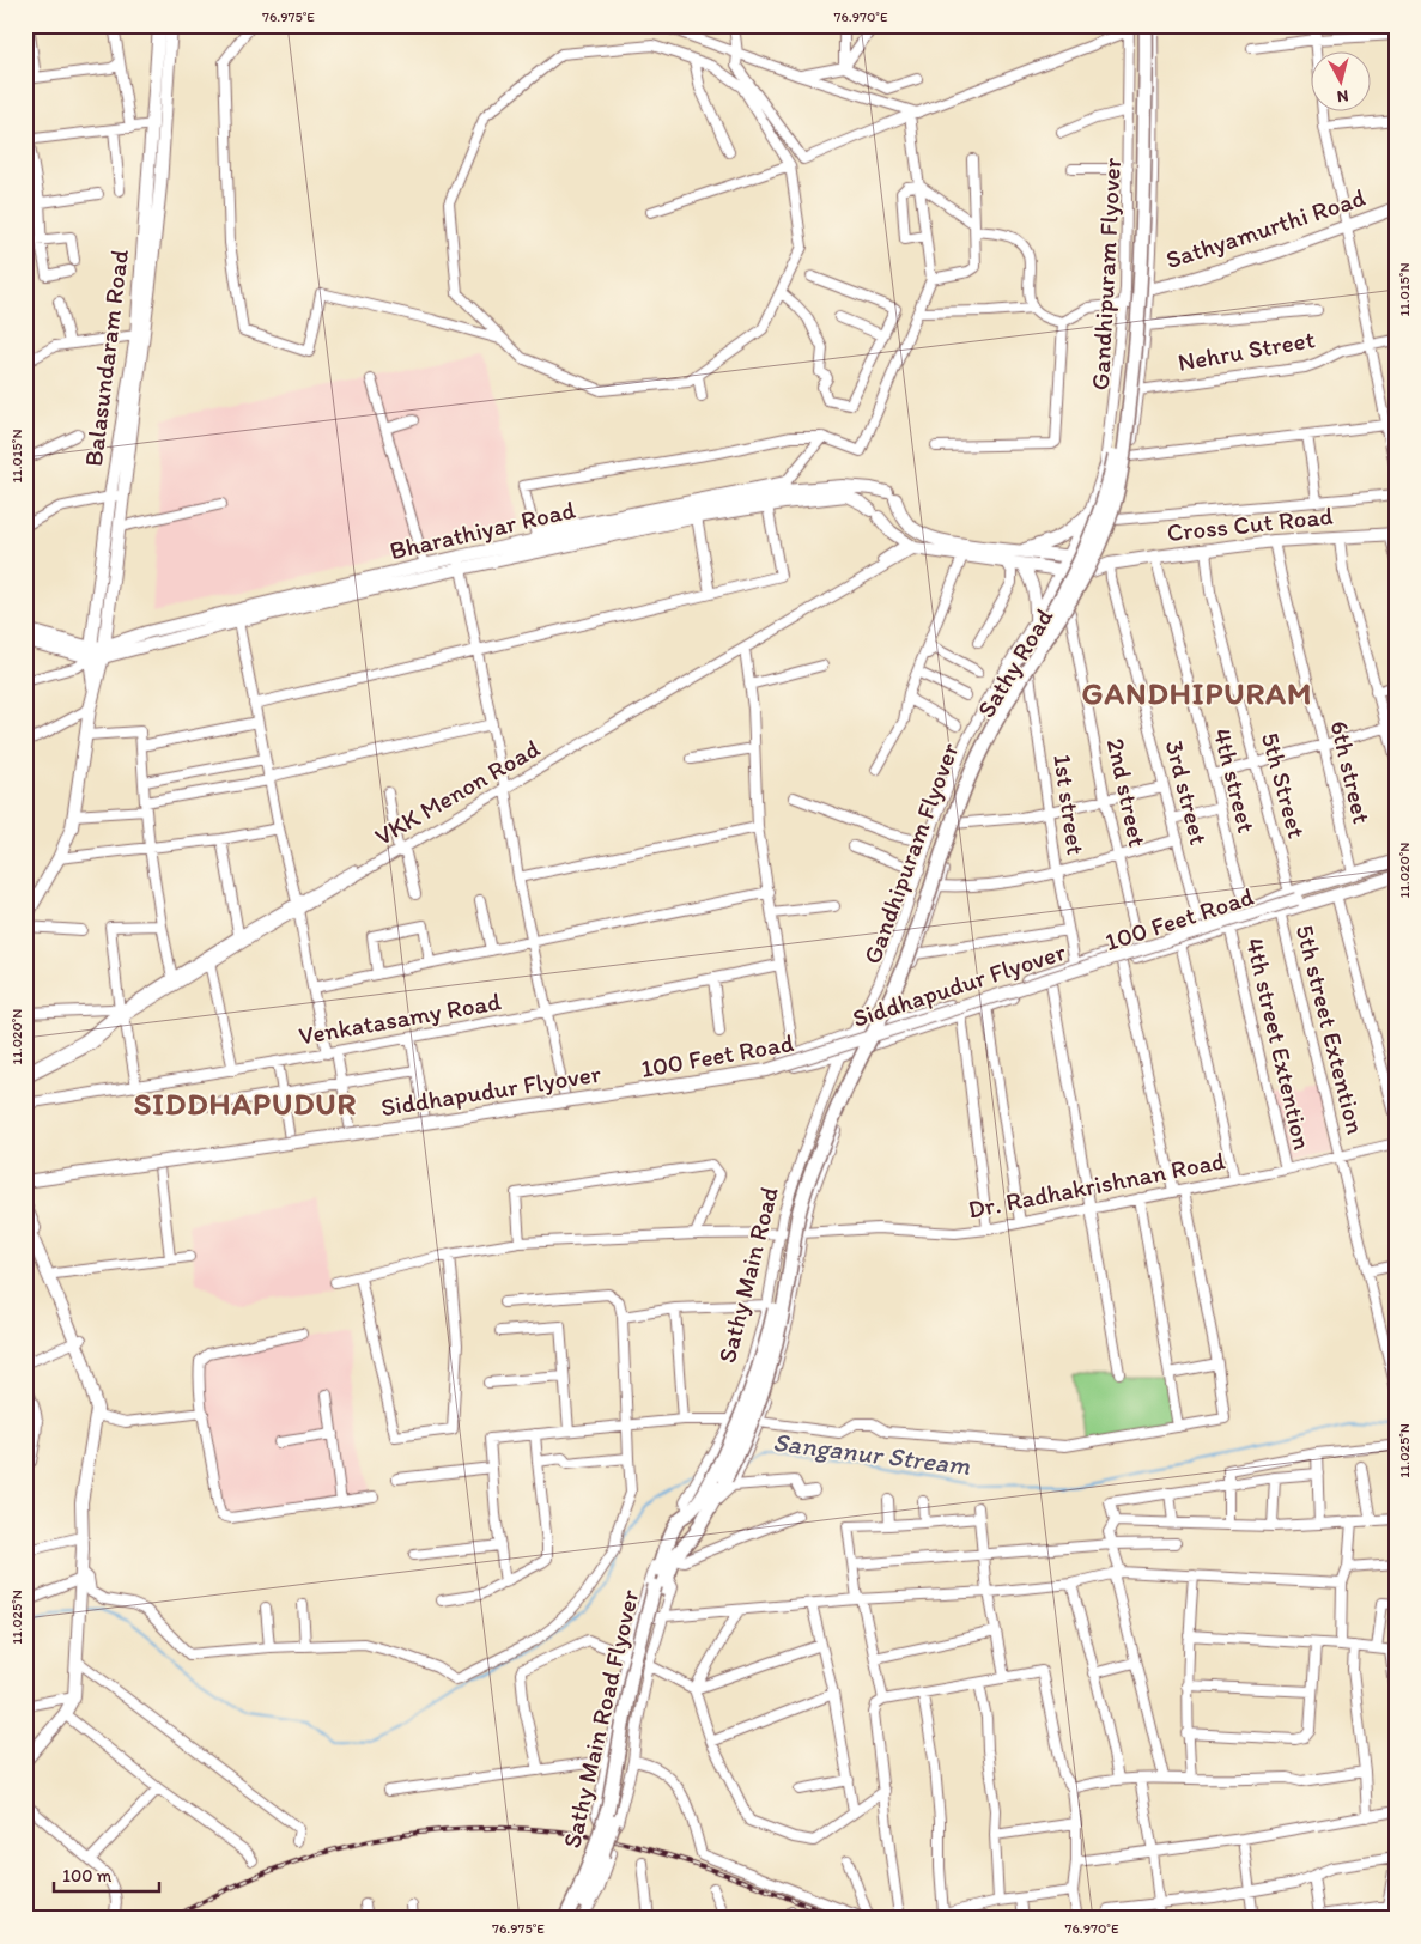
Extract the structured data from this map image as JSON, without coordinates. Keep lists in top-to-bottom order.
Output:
{
  "streets": {
    "highway": ["Gandhipuram Flyover", "Sathy Main Road Flyover"],
    "main road": [
      "Sathyamurthi Road",
      "Balasundaram Road",
      "Cross Cut Road",
      "Bharathiyar Road",
      "100 Feet Road",
      "Siddhapudur Flyover"
    ],
    "street": [
      "Nehru Street",
      "Sathy Road",
      "6th street",
      "4th street",
      "5th Street",
      "VKK Menon Road",
      "2nd street",
      "3rd street",
      "1st street",
      "Venkatasamy Road",
      "5th street Extention",
      "4th street Extention",
      "Dr. Radhakrishnan Road",
      "Sathy Main Road"
    ]
  },
  "crossings": [
    ["Sathyamurthi Road", "Sathy Main Road"],
    ["Gandhipuram Flyover", "Sathy Main Road"],
    ["Balasundaram Road", "Bharathiyar Road"],
    ["Cross Cut Road", "6th street"],
    ["Cross Cut Road", "4th street"],
    ["Cross Cut Road", "5th Street"],
    ["Cross Cut Road", "3rd street"],
    ["Bharathiyar Road", "VKK Menon Road"],
    ["Sathy Road", "2nd street"],
    ["Sathy Road", "1st street"],
    ["Sathy Road", "100 Feet Road"],
    ["Sathy Road", "Sathy Main Road"],
    ["6th street", "100 Feet Road"],
    ["4th street", "100 Feet Road"],
    ["5th Street", "100 Feet Road"],
    ["5th Street", "Siddhapudur Flyover"],
    ["2nd street", "100 Feet Road"],
    ["3rd street", "100 Feet Road"],
    ["1st street", "100 Feet Road"],
    ["1st street", "Sathy Main Road"],
    ["100 Feet Road", "Siddhapudur Flyover"],
    ["100 Feet Road", "5th street Extention"],
    ["100 Feet Road", "4th street Extention"],
    ["100 Feet Road", "Sathy Main Road"],
    ["5th street Extention", "Dr. Radhakrishnan Road"],
    ["4th street Extention", "Dr. Radhakrishnan Road"],
    ["Dr. Radhakrishnan Road", "Sathy Main Road"]
  ],
  "districts": ["GANDHIPURAM", "SIDDHAPUDUR"],
  "water": ["Sanganur Stream"],
  "scale_bar": "100 m",
  "north": "bottom",
  "coordinates": [
    "76.975°E",
    "76.970°E",
    "11.015°N",
    "11.020°N",
    "11.025°N"
  ]
}
